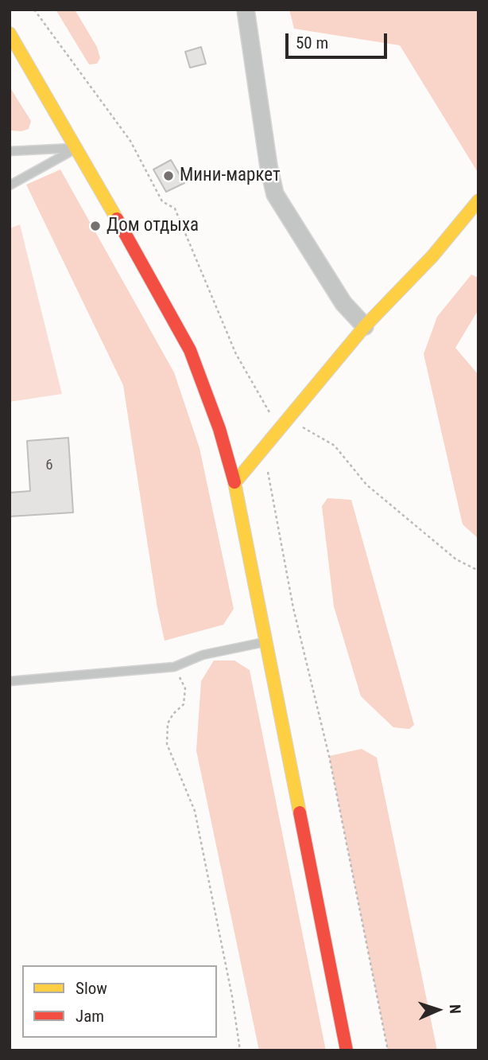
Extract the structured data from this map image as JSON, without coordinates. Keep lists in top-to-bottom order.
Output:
{
  "places": ["Мини-маркет", "Дом отдыха"],
  "house_numbers": ["6"],
  "legend": ["Slow", "Jam"],
  "scale_bar": "50 m",
  "north": "right"
}
